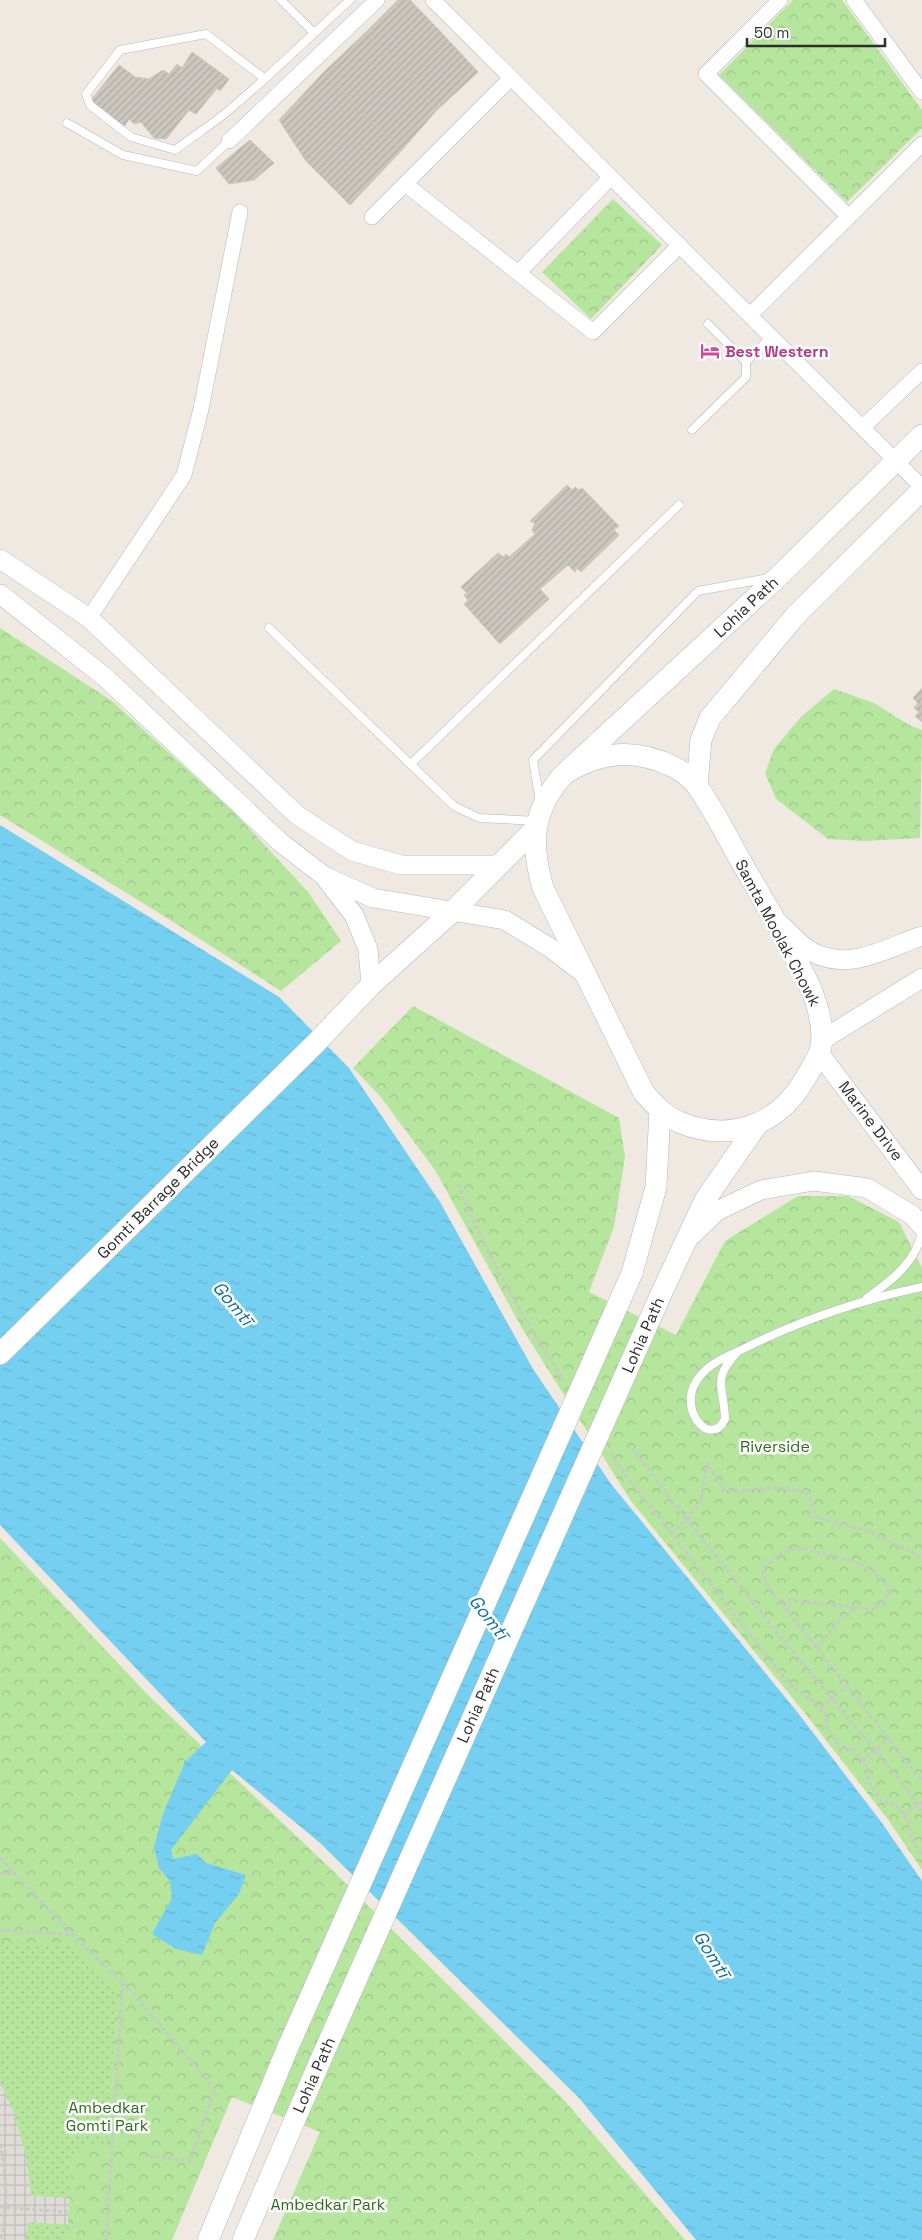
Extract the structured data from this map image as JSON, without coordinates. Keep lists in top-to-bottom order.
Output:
{
  "streets": {
    "main road": ["Lohia Path", "Samta Moolak Chowk", "Gomti Barrage Bridge"],
    "street": ["Marine Drive"]
  },
  "crossings": [
    ["Lohia Path", "Samta Moolak Chowk"],
    ["Samta Moolak Chowk", "Marine Drive"],
    ["Samta Moolak Chowk", "Gomti Barrage Bridge"]
  ],
  "water": ["Gomtī"],
  "parks": ["Riverside", "Ambedkar Gomti Park", "Ambedkar Park"],
  "places": {
    "hotel": ["Best Western"]
  },
  "scale_bar": "50 m"
}
